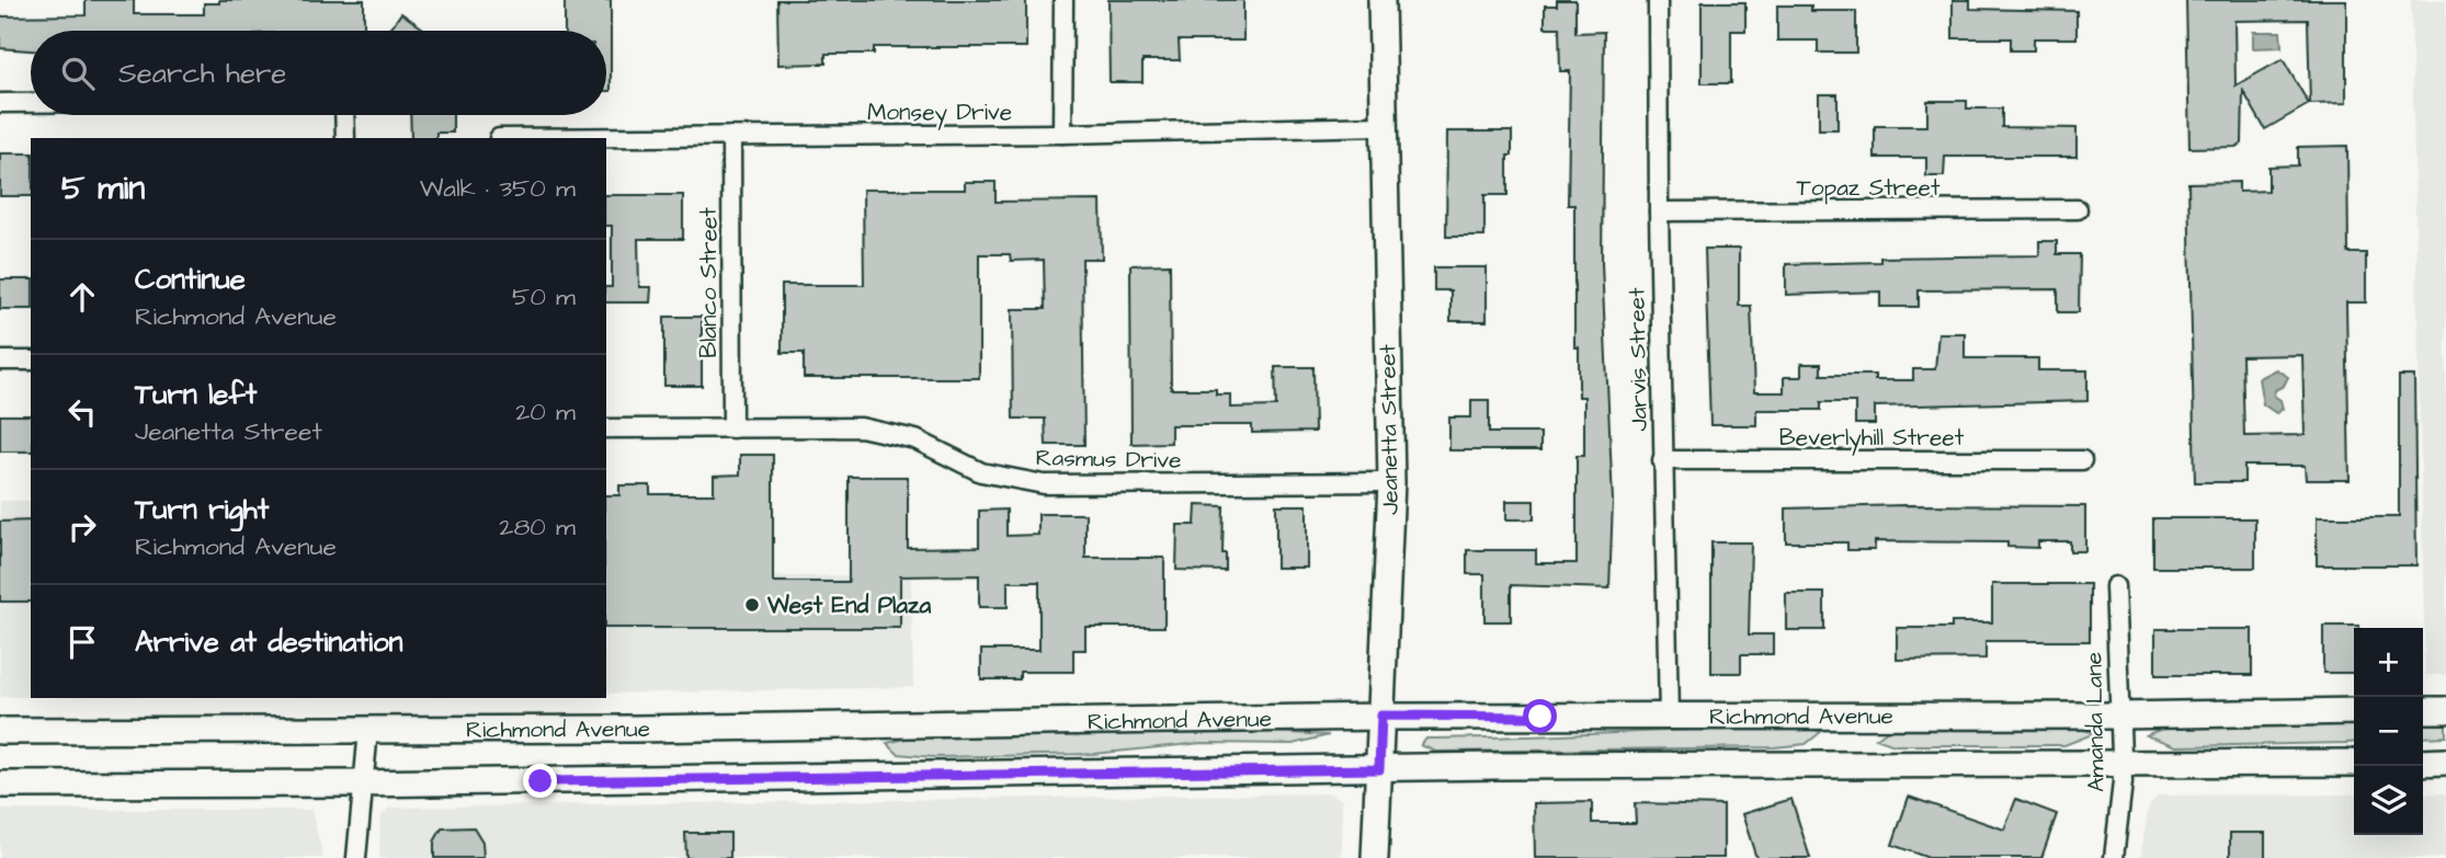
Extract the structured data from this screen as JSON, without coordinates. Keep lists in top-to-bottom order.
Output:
{
  "streets": {
    "main road": ["Jeanetta Street", "Richmond Avenue"],
    "street": [
      "Monsey Drive",
      "Topaz Street",
      "Blanco Street",
      "Jarvis Street",
      "Beverlyhill Street",
      "Rasmus Drive",
      "Amanda Lane"
    ]
  },
  "crossings": [
    ["Monsey Drive", "Blanco Street"],
    ["Monsey Drive", "Jeanetta Street"],
    ["Topaz Street", "Jarvis Street"],
    ["Blanco Street", "Rasmus Drive"],
    ["Jarvis Street", "Beverlyhill Street"],
    ["Jarvis Street", "Richmond Avenue"],
    ["Jeanetta Street", "Rasmus Drive"],
    ["Jeanetta Street", "Richmond Avenue"],
    ["Richmond Avenue", "Amanda Lane"]
  ],
  "places": ["West End Plaza"],
  "page": {
    "search": "Search here",
    "heading": ["5 min", "Walk · 350 m"],
    "list": [
      ["Continue", "Richmond Avenue", "50 m"],
      ["Turn left", "Jeanetta Street", "20 m"],
      ["Turn right", "Richmond Avenue", "280 m"],
      "Arrive at destination"
    ],
    "map_buttons": ["+", "−"]
  }
}
